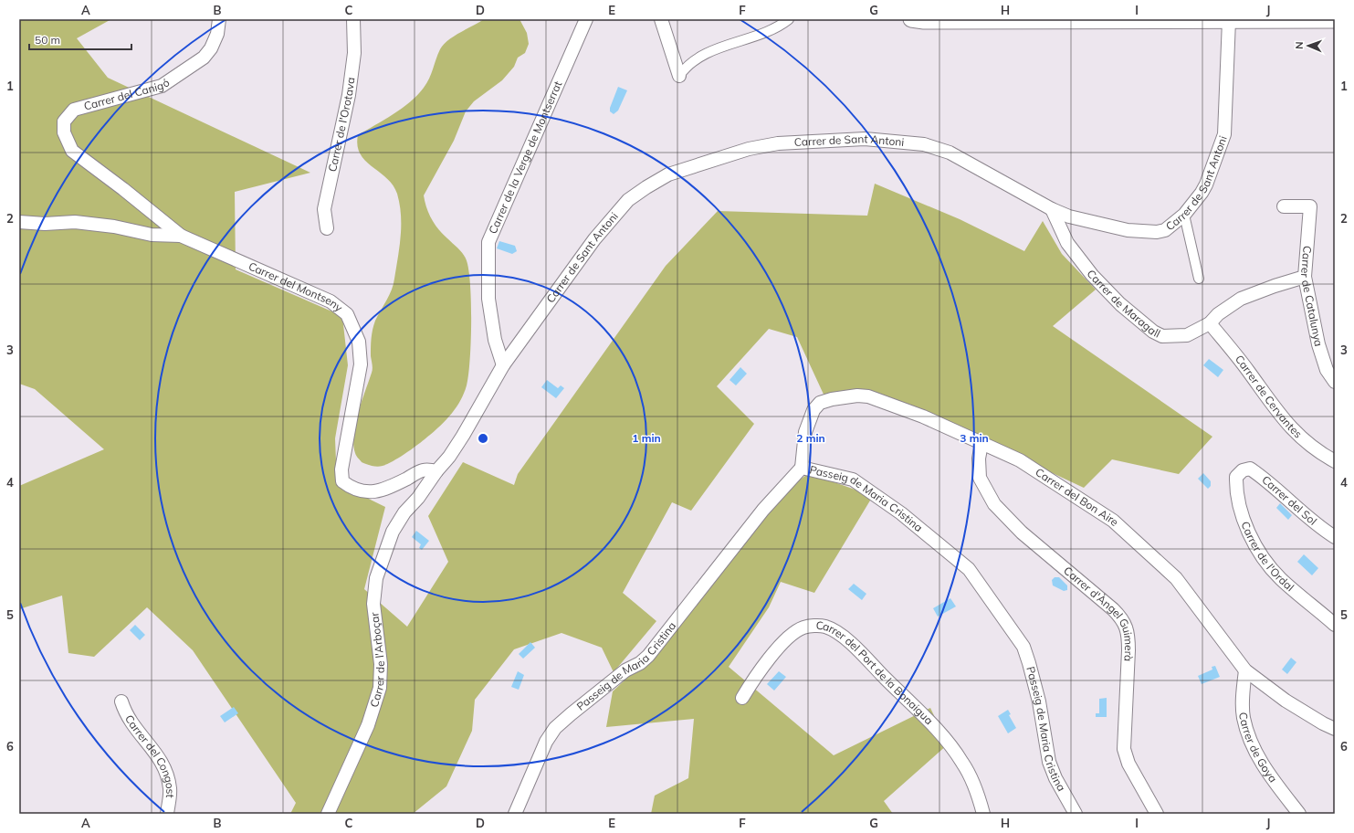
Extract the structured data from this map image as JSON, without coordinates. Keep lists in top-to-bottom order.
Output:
{
  "streets": {
    "street": [
      "Carrer del Canigó",
      "Carrer de l'Orotava",
      "Carrer de Sant Antoni",
      "Carrer de la Verge de Montserrat",
      "Carrer del Montseny",
      "Carrer de Catalunya",
      "Carrer de Maragall",
      "Carrer de Cervantes",
      "Carrer del Bon Aire",
      "Passeig de Maria Cristina",
      "Carrer del Sol",
      "Carrer de l'Ordal",
      "Carrer d'Àngel Guimerà",
      "Carrer de l'Arboçar",
      "Carrer del Port de la Bonaigua",
      "Carrer de Goya",
      "Carrer del Congost"
    ]
  },
  "crossings": [
    ["Carrer del Canigó", "Carrer del Montseny"],
    ["Carrer de Sant Antoni", "Carrer de la Verge de Montserrat"],
    ["Carrer de Sant Antoni", "Carrer del Montseny"],
    ["Carrer de Sant Antoni", "Carrer de Maragall"],
    ["Carrer de Sant Antoni", "Carrer de l'Arboçar"],
    ["Carrer del Montseny", "Carrer de l'Arboçar"],
    ["Carrer de Catalunya", "Carrer de Maragall"],
    ["Carrer de Maragall", "Carrer de Cervantes"],
    ["Carrer del Bon Aire", "Passeig de Maria Cristina"],
    ["Carrer del Bon Aire", "Carrer d'Àngel Guimerà"],
    ["Carrer del Bon Aire", "Carrer de Goya"],
    ["Carrer del Sol", "Carrer de l'Ordal"]
  ],
  "scale_bar": "50 m",
  "north": "left",
  "grid": {
    "columns": [
      "A",
      "B",
      "C",
      "D",
      "E",
      "F",
      "G",
      "H",
      "I",
      "J"
    ],
    "rows": [
      "1",
      "2",
      "3",
      "4",
      "5",
      "6"
    ]
  },
  "rings": ["1 min", "2 min", "3 min"]
}
